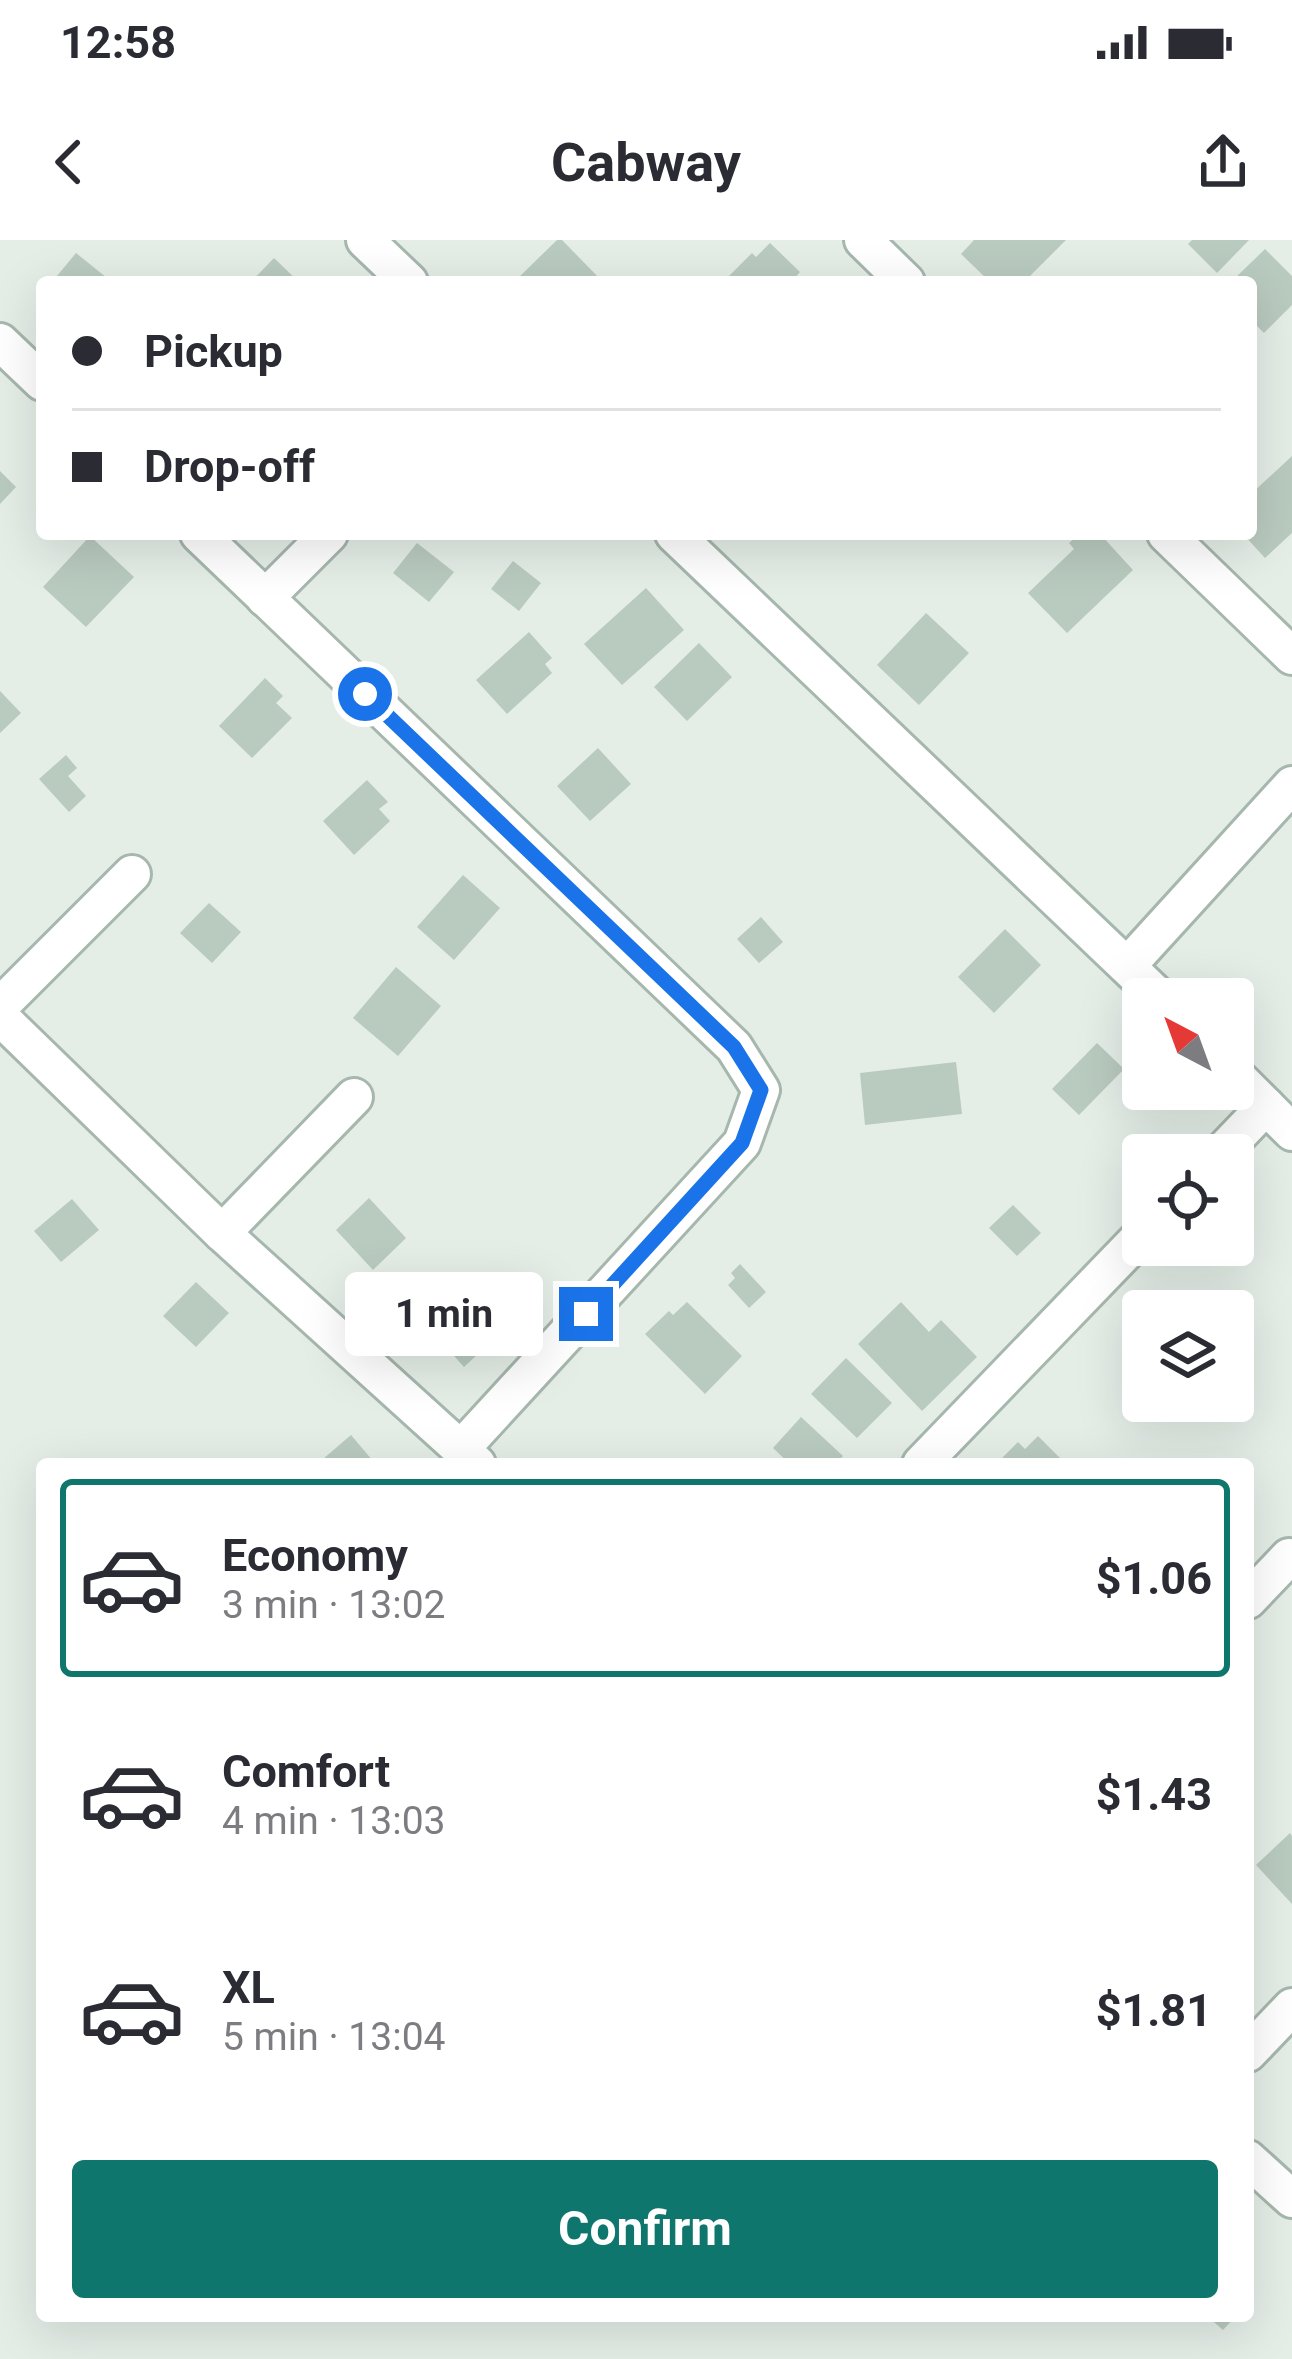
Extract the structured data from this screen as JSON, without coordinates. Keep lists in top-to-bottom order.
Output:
{
  "north": "top left",
  "page": {
    "status": "12:58",
    "header": "Cabway",
    "banner": ["Pickup", "Drop-off"],
    "bubble": "1 min",
    "list": [
      {
        "name": "Economy",
        "note": "3 min · 13:02",
        "value": "$1.06"
      },
      {
        "name": "Comfort",
        "note": "4 min · 13:03",
        "value": "$1.43"
      },
      {
        "name": "XL",
        "note": "5 min · 13:04",
        "value": "$1.81"
      }
    ],
    "buttons": "Confirm"
  }
}
